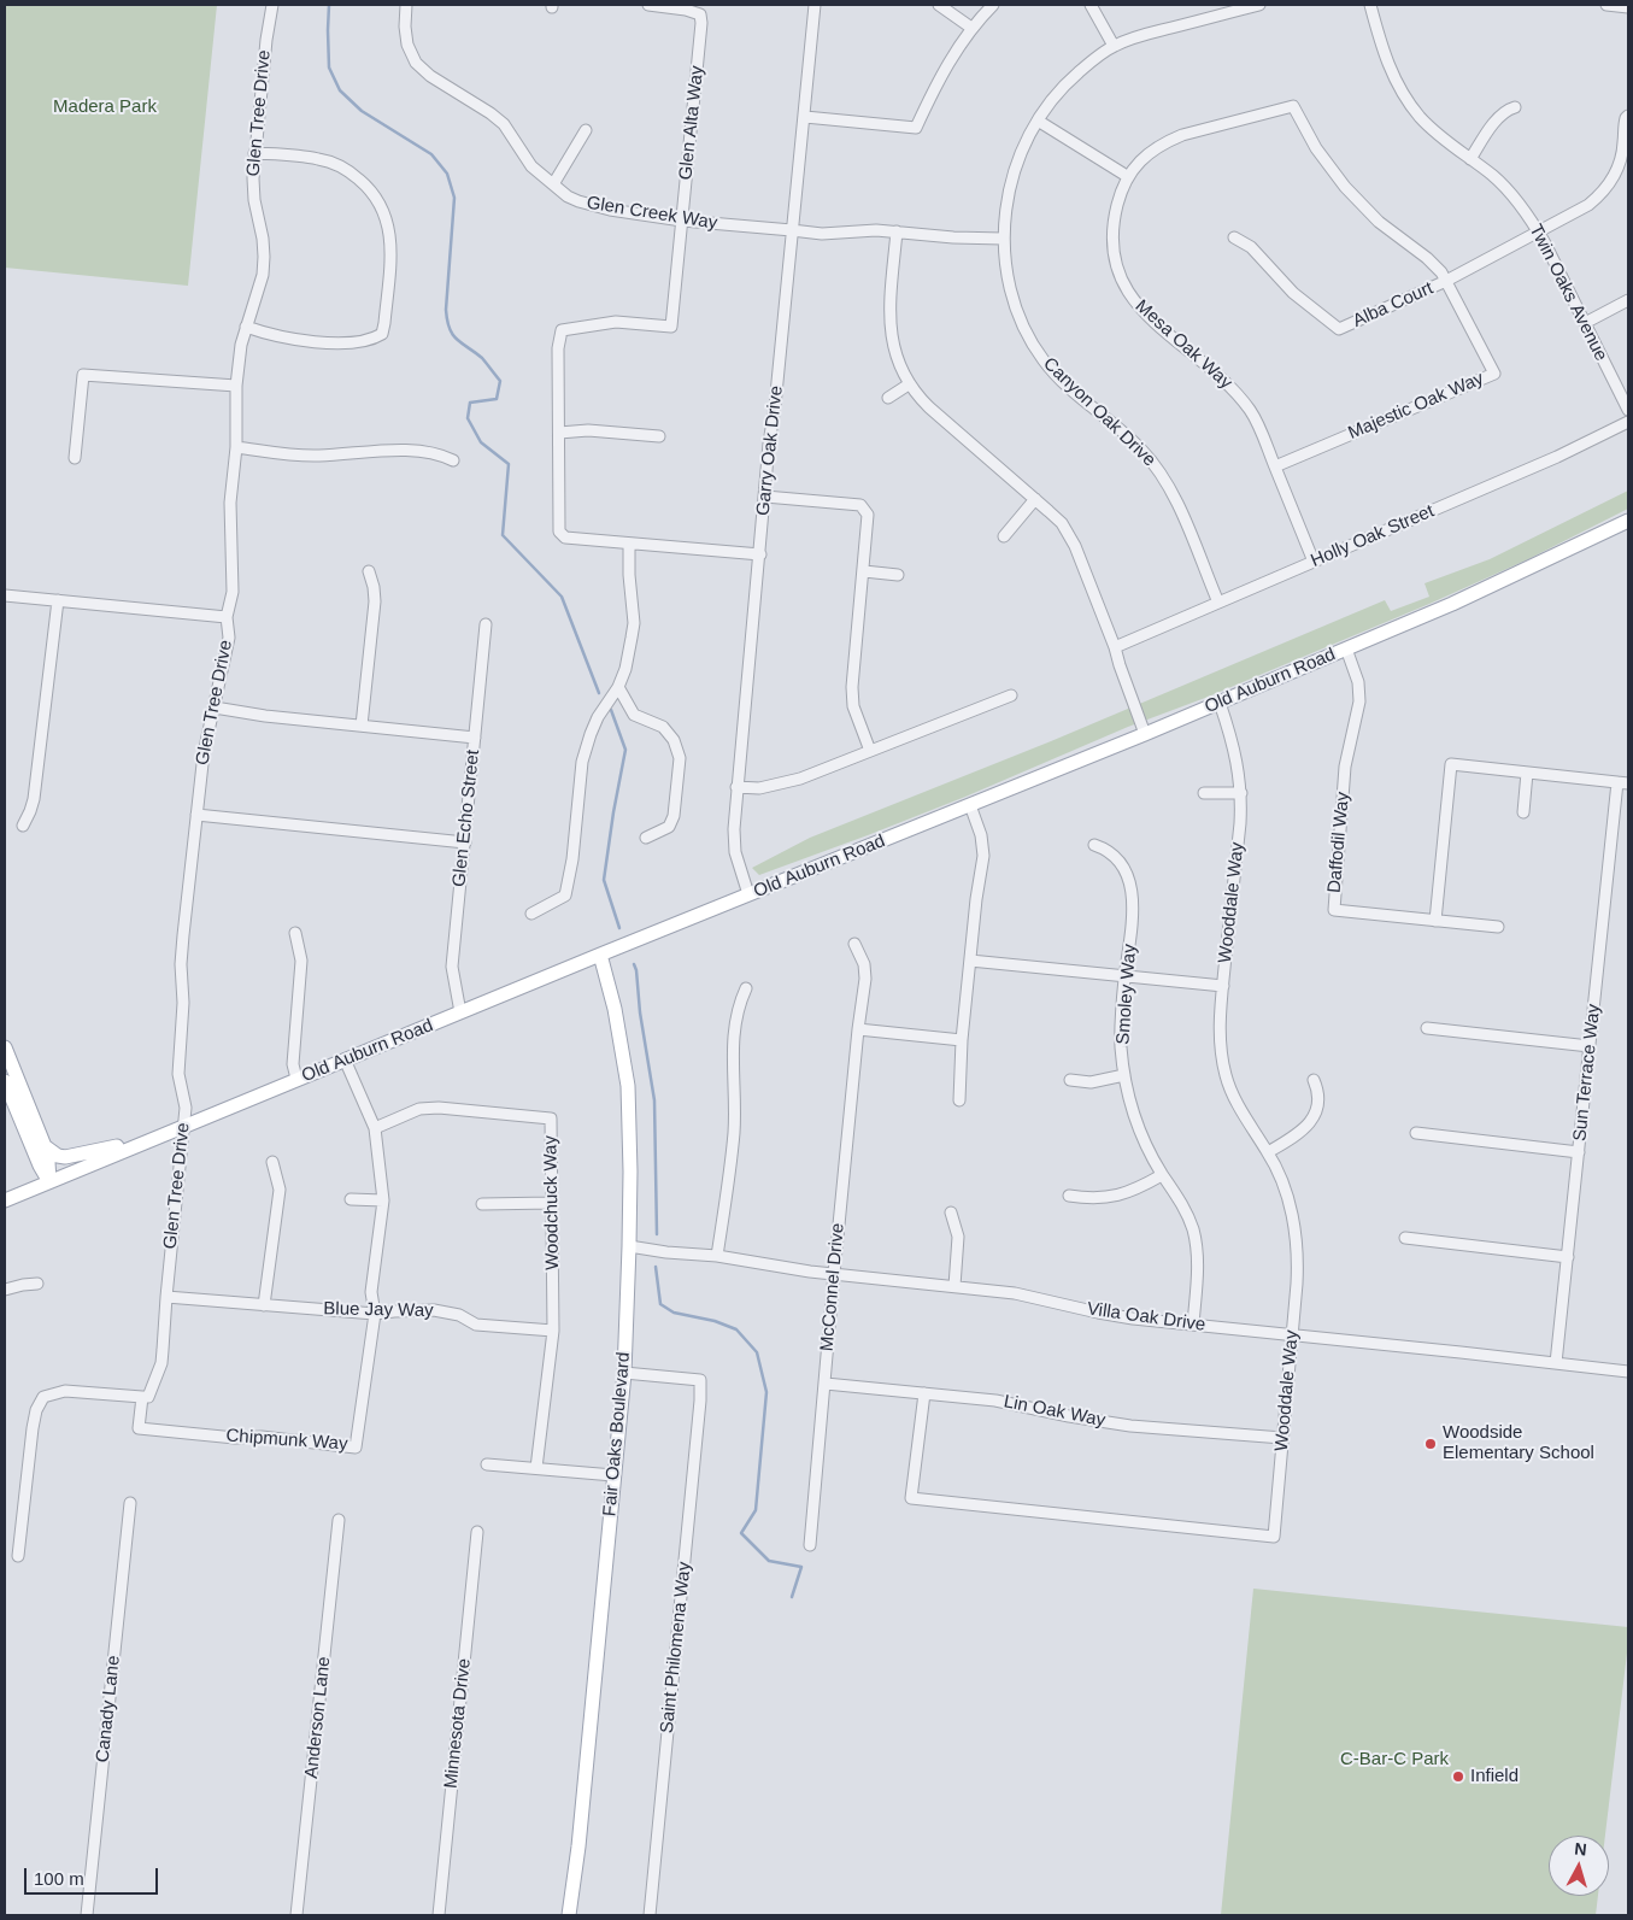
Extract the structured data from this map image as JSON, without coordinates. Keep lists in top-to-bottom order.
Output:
{
  "streets": {
    "main road": ["Old Auburn Road", "Fair Oaks Boulevard"],
    "street": [
      "Glen Tree Drive",
      "Glen Alta Way",
      "Glen Creek Way",
      "Twin Oaks Avenue",
      "Alba Court",
      "Mesa Oak Way",
      "Majestic Oak Way",
      "Canyon Oak Drive",
      "Garry Oak Drive",
      "Holly Oak Street",
      "Glen Echo Street",
      "Daffodil Way",
      "Wooddale Way",
      "Smoley Way",
      "Sun Terrace Way",
      "Woodchuck Way",
      "McConnel Drive",
      "Blue Jay Way",
      "Villa Oak Drive",
      "Lin Oak Way",
      "Chipmunk Way",
      "Saint Philomena Way",
      "Canady Lane",
      "Anderson Lane",
      "Minnesota Drive"
    ]
  },
  "crossings": [
    ["Glen Tree Drive", "Old Auburn Road"],
    ["Glen Tree Drive", "Blue Jay Way"],
    ["Glen Tree Drive", "Chipmunk Way"],
    ["Glen Alta Way", "Glen Creek Way"],
    ["Glen Creek Way", "Canyon Oak Drive"],
    ["Glen Creek Way", "Garry Oak Drive"],
    ["Twin Oaks Avenue", "Alba Court"],
    ["Alba Court", "Mesa Oak Way"],
    ["Alba Court", "Majestic Oak Way"],
    ["Mesa Oak Way", "Majestic Oak Way"],
    ["Mesa Oak Way", "Holly Oak Street"],
    ["Canyon Oak Drive", "Holly Oak Street"],
    ["Garry Oak Drive", "Old Auburn Road"],
    ["Old Auburn Road", "Glen Echo Street"],
    ["Old Auburn Road", "Daffodil Way"],
    ["Old Auburn Road", "Wooddale Way"],
    ["Old Auburn Road", "Fair Oaks Boulevard"],
    ["Old Auburn Road", "Chipmunk Way"],
    ["Wooddale Way", "Villa Oak Drive"],
    ["Wooddale Way", "Lin Oak Way"],
    ["Smoley Way", "Villa Oak Drive"],
    ["Sun Terrace Way", "Villa Oak Drive"],
    ["Woodchuck Way", "Blue Jay Way"],
    ["Woodchuck Way", "Chipmunk Way"],
    ["McConnel Drive", "Villa Oak Drive"],
    ["McConnel Drive", "Lin Oak Way"],
    ["Blue Jay Way", "Chipmunk Way"],
    ["Villa Oak Drive", "Fair Oaks Boulevard"],
    ["Fair Oaks Boulevard", "Saint Philomena Way"]
  ],
  "parks": ["Madera Park", "C-Bar-C Park"],
  "places": ["Woodside Elementary School", "Infield"],
  "scale_bar": "100 m",
  "north": "top"
}
